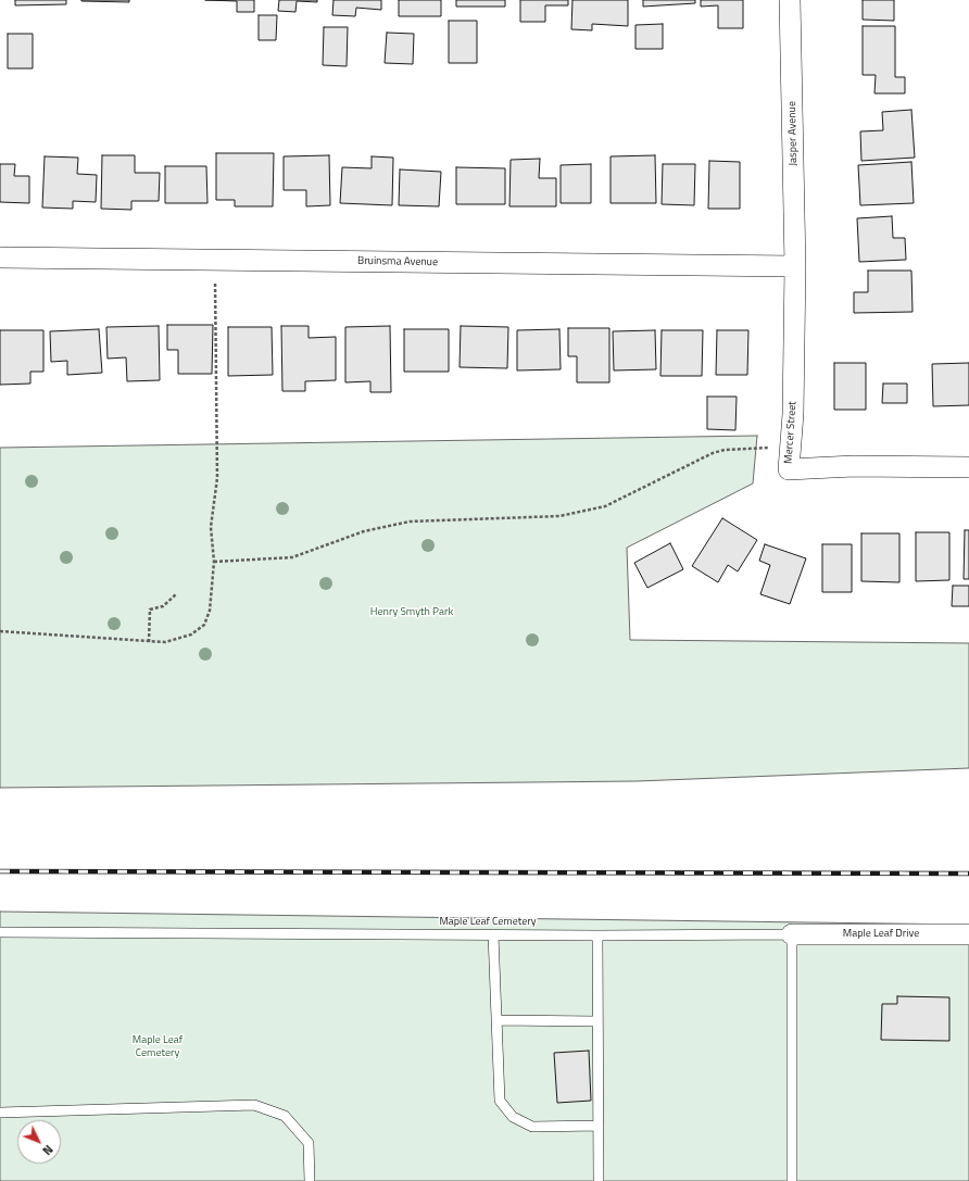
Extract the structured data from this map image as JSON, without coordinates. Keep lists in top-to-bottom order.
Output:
{
  "streets": {
    "street": [
      "Jasper Avenue",
      "Bruinsma Avenue",
      "Mercer Street",
      "Maple Leaf Drive"
    ],
    "lane": ["Maple Leaf Cemetery"]
  },
  "crossings": [
    ["Jasper Avenue", "Bruinsma Avenue"],
    ["Jasper Avenue", "Mercer Street"],
    ["Bruinsma Avenue", "Mercer Street"],
    ["Maple Leaf Cemetery", "Maple Leaf Drive"]
  ],
  "parks": ["Henry Smyth Park", "Maple Leaf Cemetery"],
  "north": "bottom right"
}
